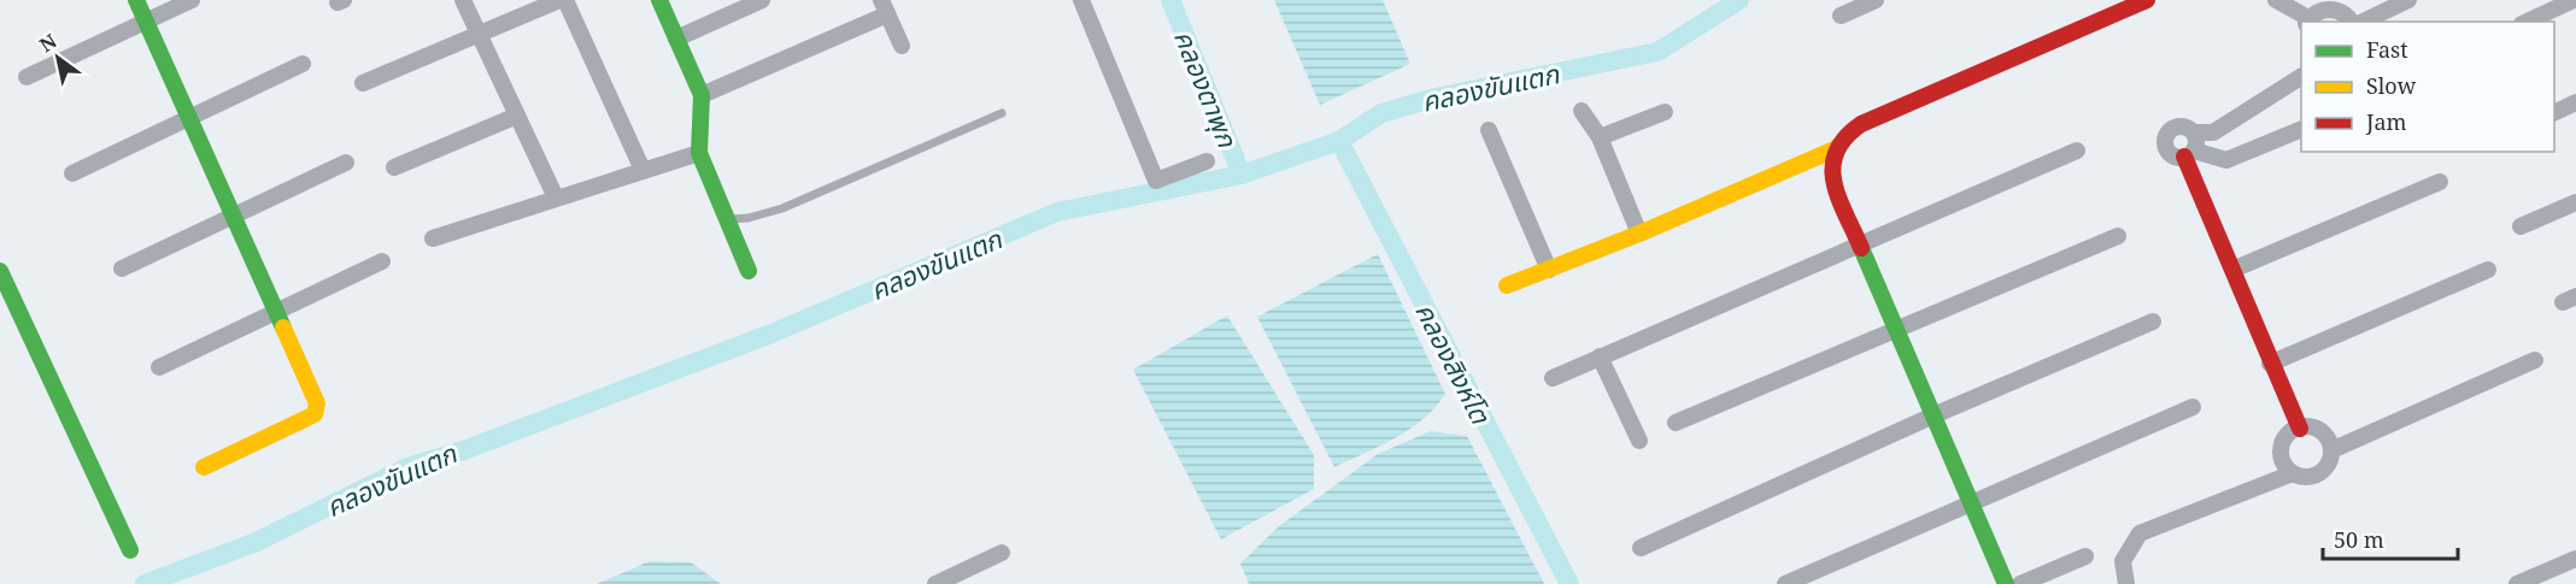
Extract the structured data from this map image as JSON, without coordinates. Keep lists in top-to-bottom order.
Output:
{
  "water": ["คลองขันแตก", "คลองตาพุก", "คลองสิงห์โต"],
  "legend": ["Fast", "Slow", "Jam"],
  "scale_bar": "50 m",
  "north": "top left"
}
